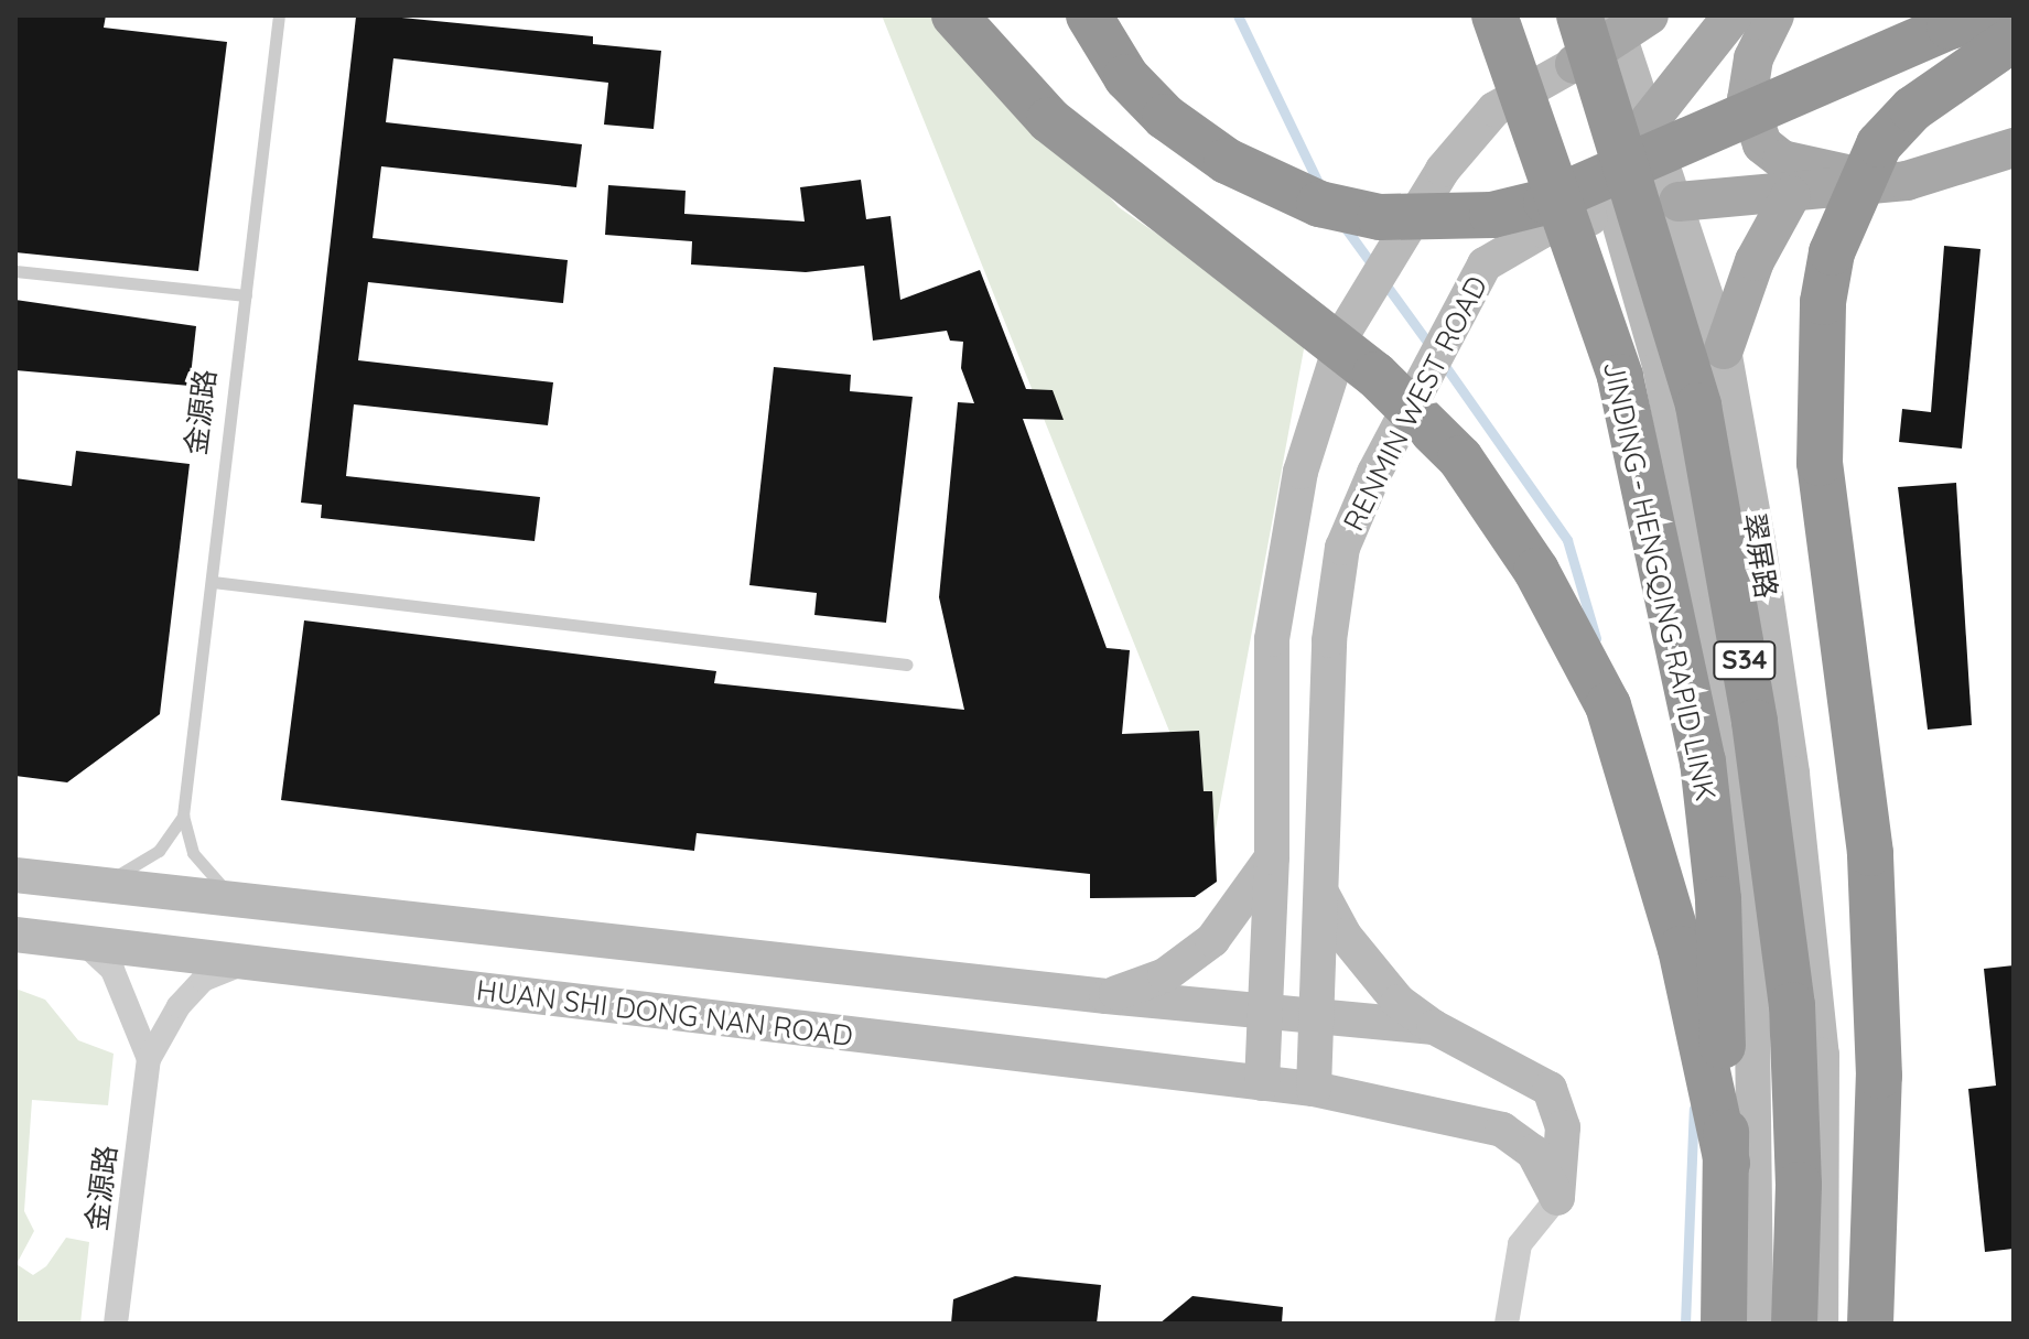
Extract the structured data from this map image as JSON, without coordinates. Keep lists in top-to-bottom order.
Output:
{
  "streets": {
    "highway": ["JINDING - HENGQING RAPID LINK", "S34"],
    "main road": ["RENMIN WEST ROAD", "翠屏路", "HUAN SHI DONG NAN ROAD"],
    "street": ["金源路"]
  },
  "crossings": [
    ["RENMIN WEST ROAD", "翠屏路"],
    ["RENMIN WEST ROAD", "HUAN SHI DONG NAN ROAD"]
  ]
}
